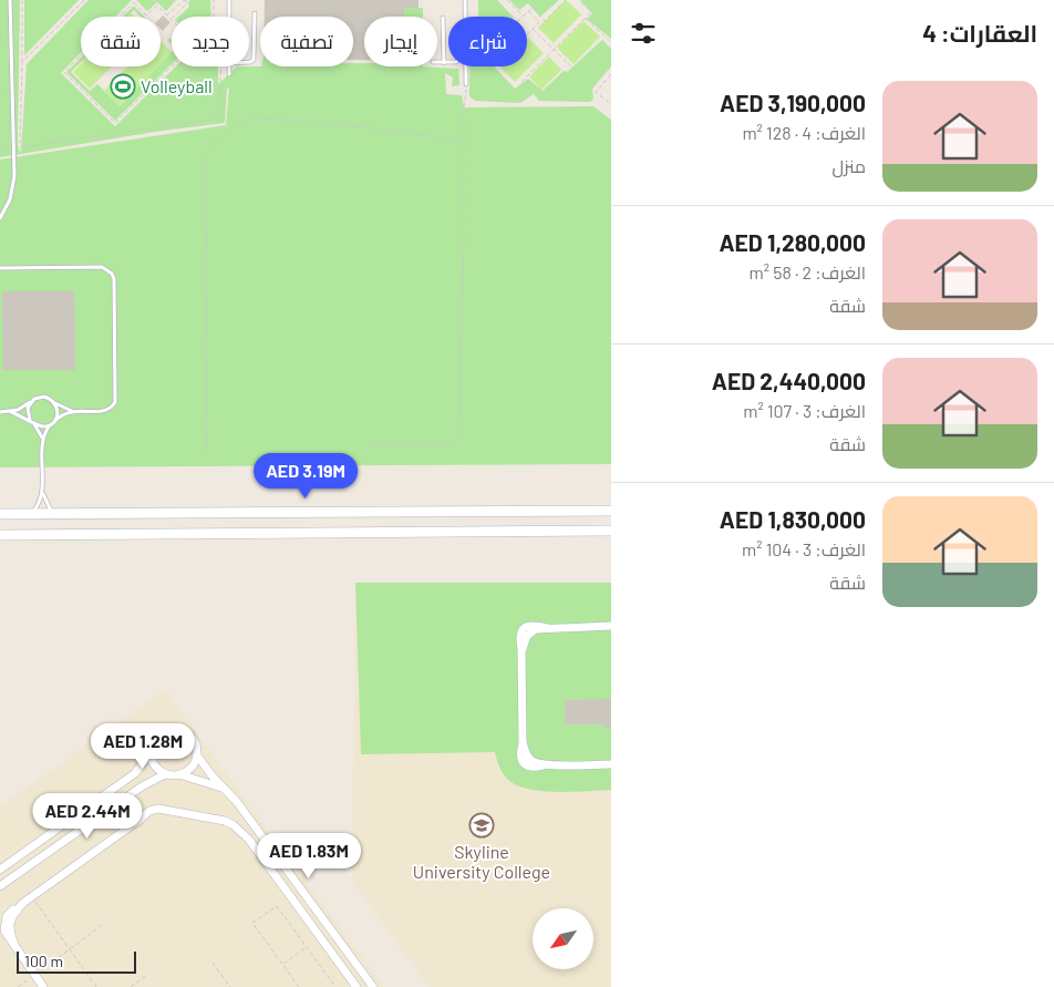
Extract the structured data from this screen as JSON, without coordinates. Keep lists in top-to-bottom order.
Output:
{
  "places": {
    "sports": ["Volleyball"],
    "school or university": ["Skyline University College"]
  },
  "scale_bar": "100 m",
  "north": "bottom left",
  "page": {
    "heading": "العقارات: 4",
    "chip": [
      "شراء",
      "إيجار",
      "تصفية",
      "جديد",
      "شقة"
    ],
    "list": [
      {
        "name": "AED 3,190,000",
        "note": "الغرف: 4 · 128 m² · منزل"
      },
      {
        "name": "AED 1,280,000",
        "note": "الغرف: 2 · 58 m² · شقة"
      },
      {
        "name": "AED 2,440,000",
        "note": "الغرف: 3 · 107 m² · شقة"
      },
      {
        "name": "AED 1,830,000",
        "note": "الغرف: 3 · 104 m² · شقة"
      }
    ],
    "price": [
      "AED 3.19M",
      "AED 1.28M",
      "AED 2.44M",
      "AED 1.83M"
    ],
    "scale": "100 m"
  }
}
